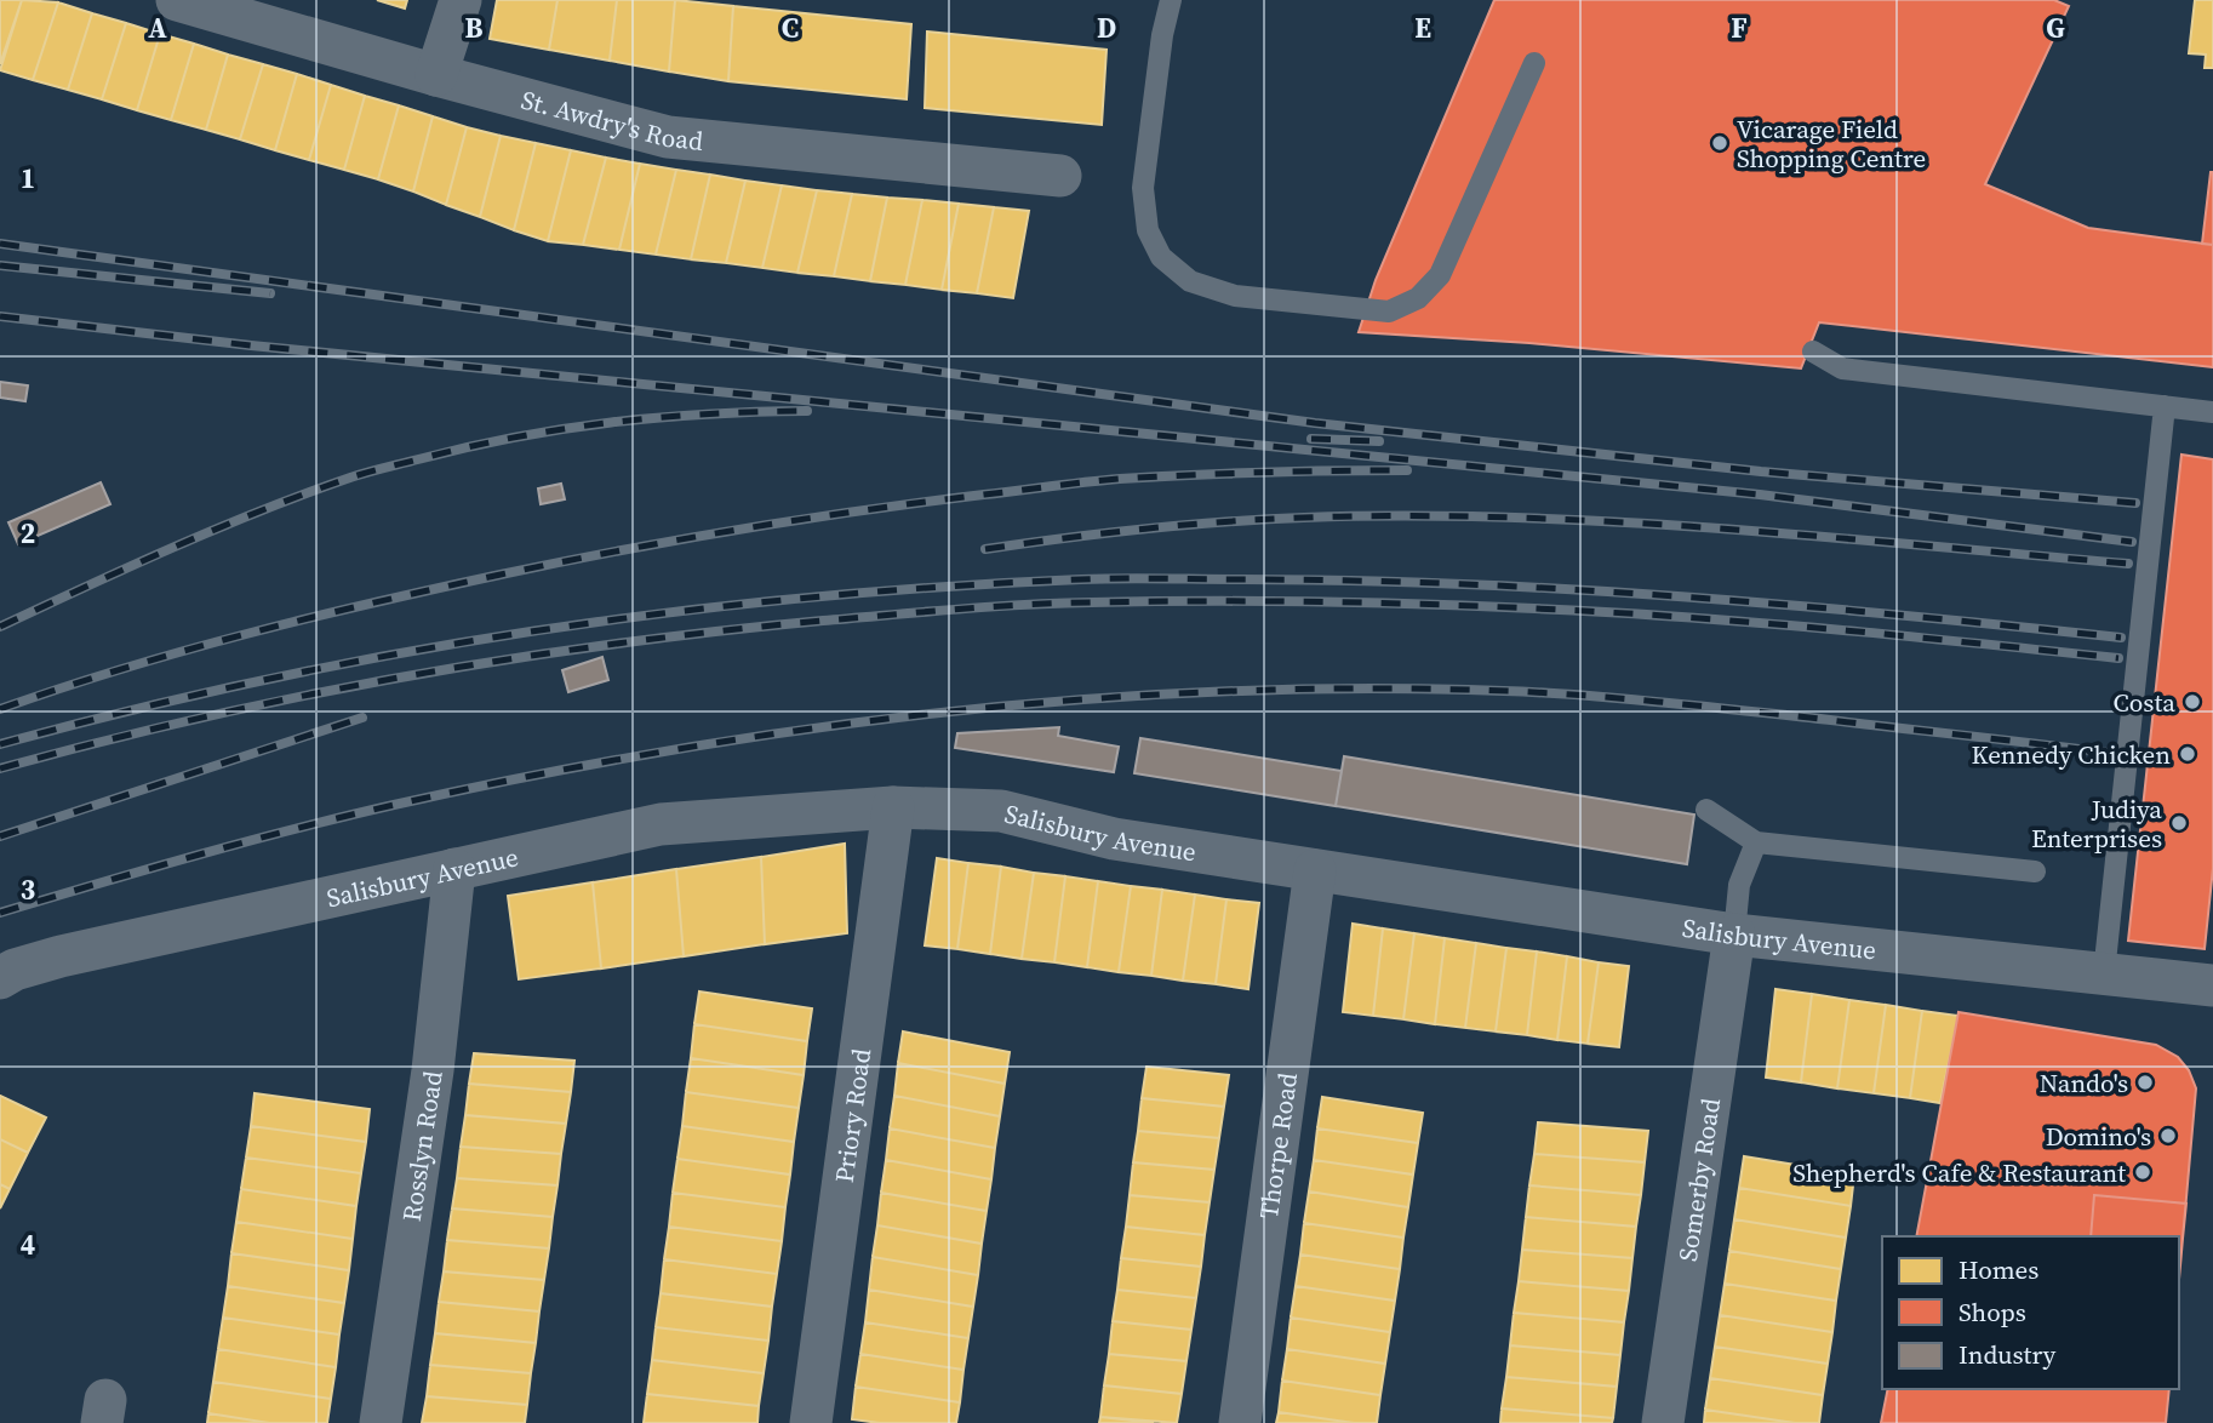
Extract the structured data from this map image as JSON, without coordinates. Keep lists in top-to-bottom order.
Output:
{
  "streets": {
    "street": [
      "St. Awdry's Road",
      "Salisbury Avenue",
      "Priory Road",
      "Rosslyn Road",
      "Thorpe Road",
      "Somerby Road"
    ]
  },
  "crossings": [
    ["Salisbury Avenue", "Priory Road"],
    ["Salisbury Avenue", "Rosslyn Road"],
    ["Salisbury Avenue", "Thorpe Road"],
    ["Salisbury Avenue", "Somerby Road"]
  ],
  "places": [
    "Vicarage Field Shopping Centre",
    "Costa",
    "Kennedy Chicken",
    "Judiya Enterprises",
    "Nando's",
    "Domino's",
    "Shepherd's Cafe & Restaurant"
  ],
  "legend": ["Homes", "Shops", "Industry"],
  "grid": {
    "columns": [
      "A",
      "B",
      "C",
      "D",
      "E",
      "F",
      "G"
    ],
    "rows": [
      "1",
      "2",
      "3",
      "4"
    ]
  }
}
